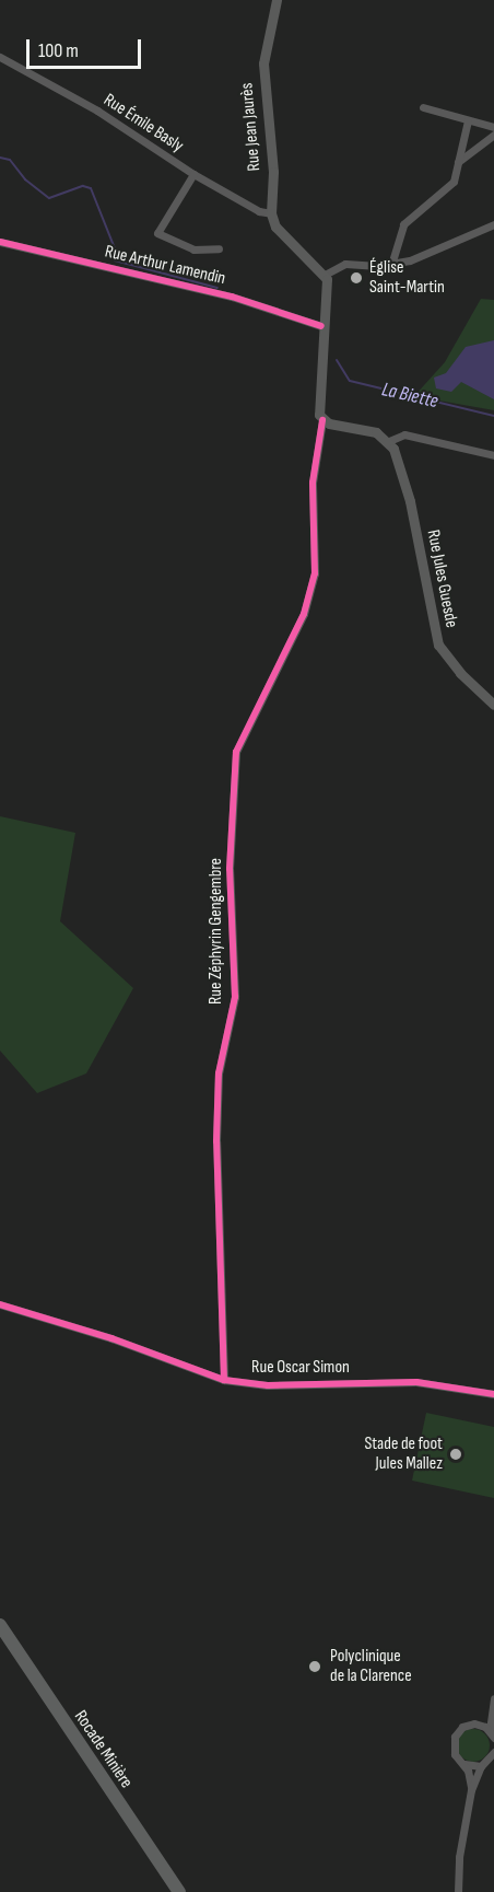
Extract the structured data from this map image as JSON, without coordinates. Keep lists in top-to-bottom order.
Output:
{
  "streets": {
    "highway": ["Rocade Minière"],
    "main road": ["Rue Jean Jaurès", "Rue Jules Guesde"],
    "street": [
      "Rue Émile Basly",
      "Rue Arthur Lamendin",
      "Rue Zéphyrin Gengembre",
      "Rue Oscar Simon"
    ]
  },
  "crossings": [
    ["Rue Émile Basly", "Rue Jean Jaurès"],
    ["Rue Zéphyrin Gengembre", "Rue Oscar Simon"]
  ],
  "water": ["La Biette"],
  "places": ["Église Saint-Martin", "Stade de foot Jules Mallez", "Polyclinique de la Clarence"],
  "scale_bar": "100 m"
}
